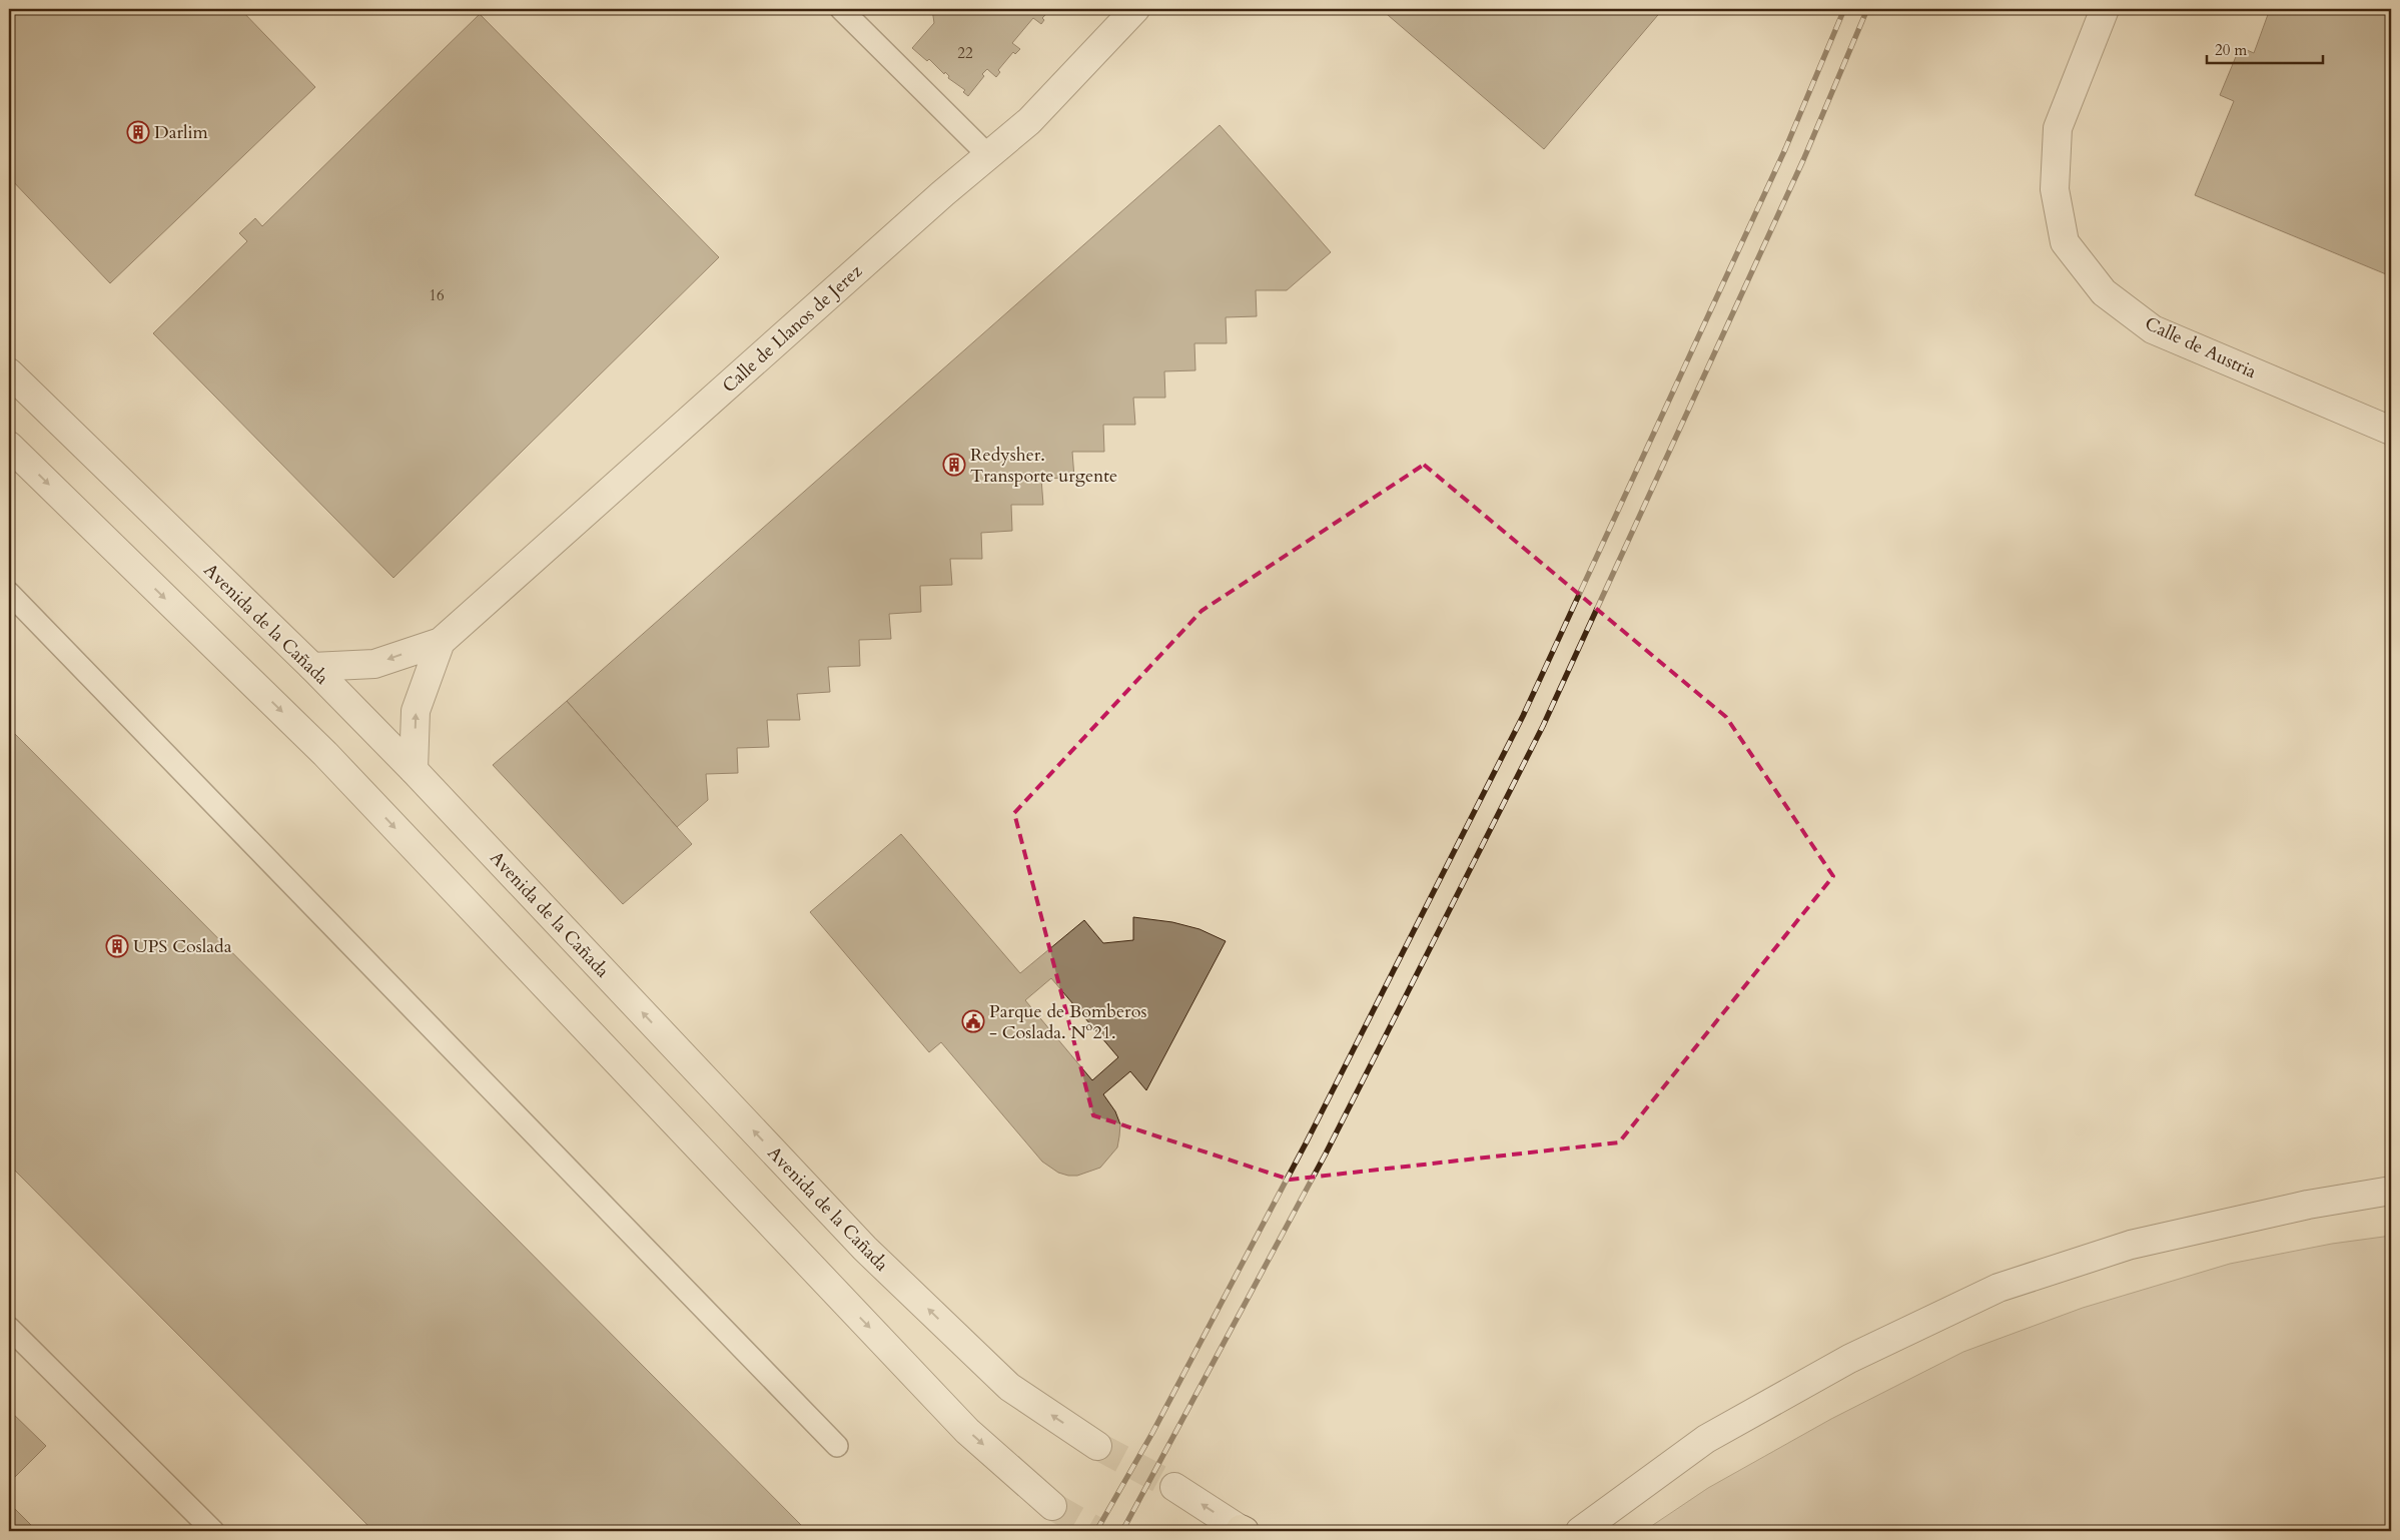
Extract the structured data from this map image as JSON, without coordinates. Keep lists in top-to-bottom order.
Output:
{
  "streets": {
    "street": ["Calle de Llanos de Jerez", "Calle de Austria", "Avenida de la Cañada"]
  },
  "crossings": [
    ["Calle de Llanos de Jerez", "Avenida de la Cañada"]
  ],
  "places": {
    "building": ["Darlim", "Redysher. Transporte urgente", "UPS Coslada"],
    "public building": ["Parque de Bomberos - Coslada. Nº21."]
  },
  "house_numbers": ["22", "16"],
  "scale_bar": "20 m"
}
